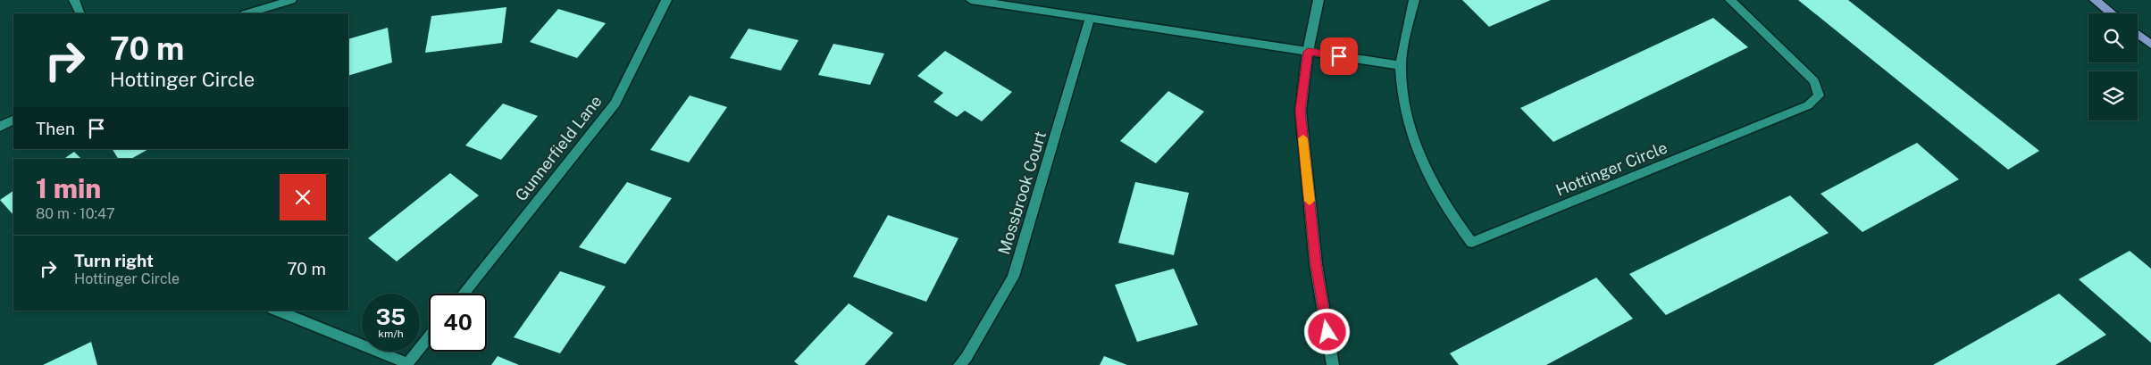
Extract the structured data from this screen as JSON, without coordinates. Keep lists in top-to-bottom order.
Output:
{
  "streets": {
    "street": ["Gunnerfield Lane", "Hottinger Circle", "Mossbrook Court"]
  },
  "page": {
    "turn": ["70 m", "Hottinger Circle"],
    "then": "Then",
    "heading": ["1 min", "80 m · 10:47"],
    "list": [
      {
        "name": "Turn right",
        "note": "Hottinger Circle",
        "value": "70 m"
      }
    ],
    "speed": "35 km/h",
    "limit": "40"
  }
}
